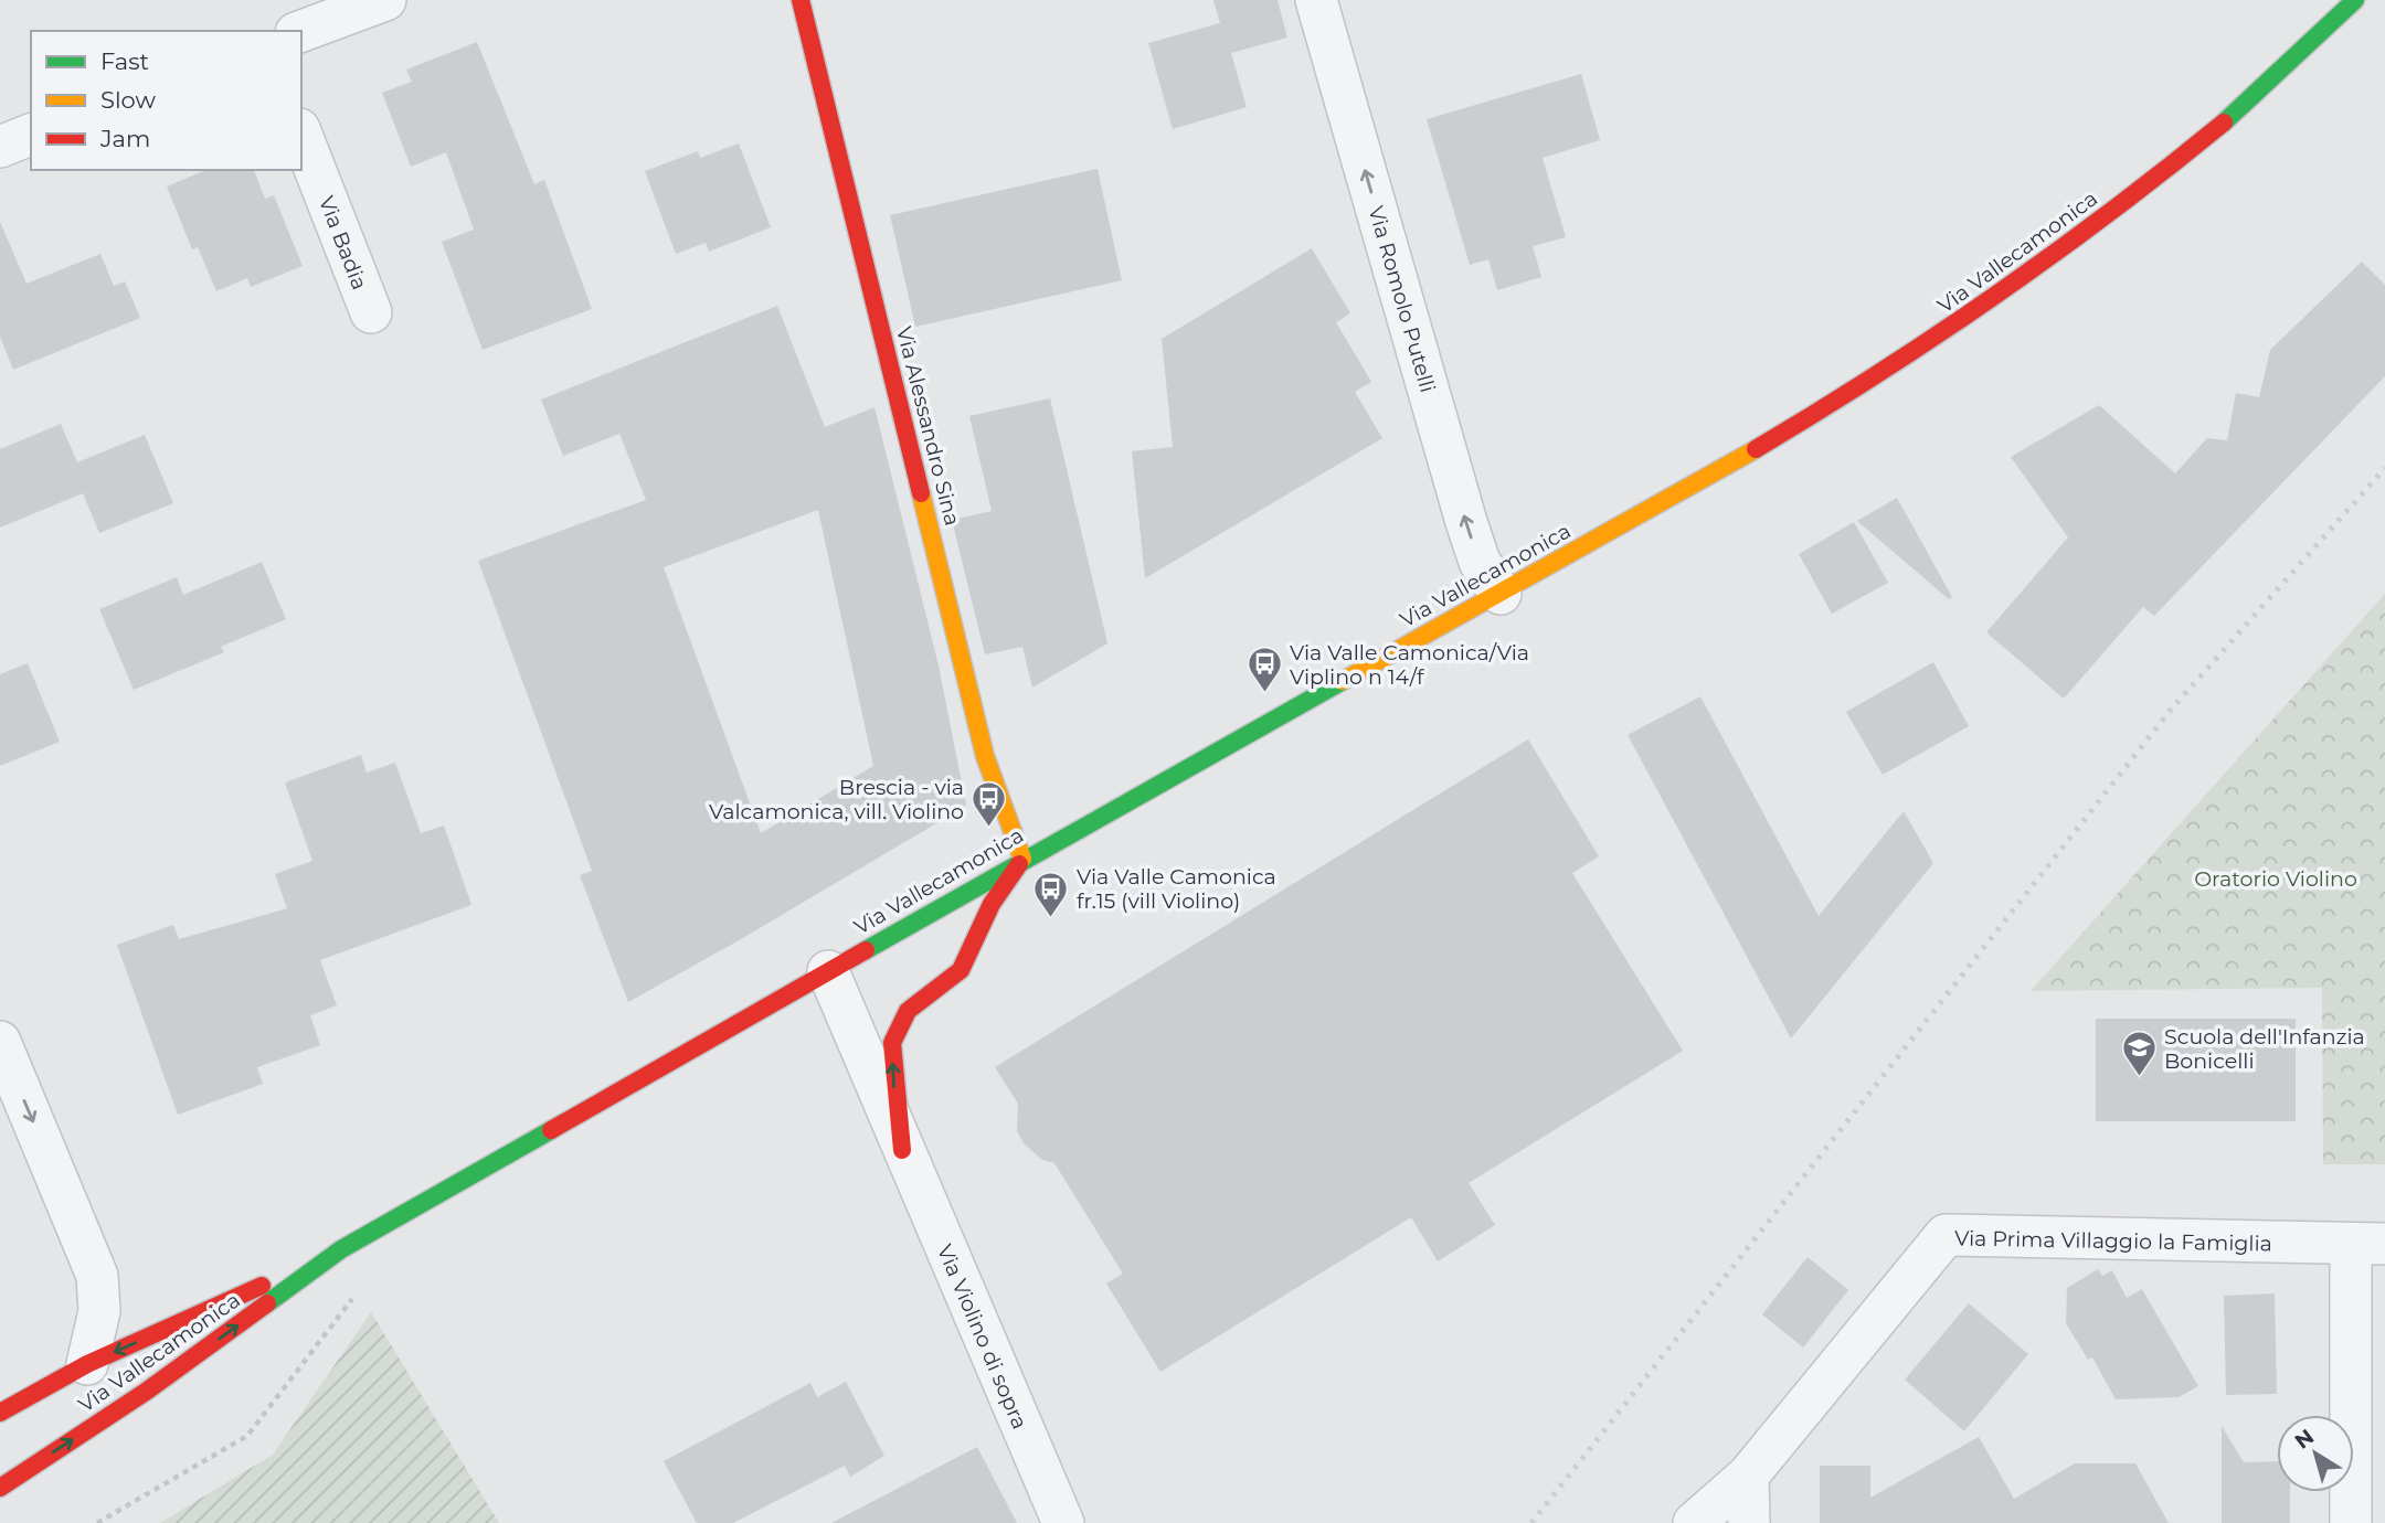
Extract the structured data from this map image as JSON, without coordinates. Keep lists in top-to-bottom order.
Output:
{
  "streets": {
    "main road": ["Via Vallecamonica", "Via Alessandro Sina", "Via Violino di sopra"],
    "street": ["Via Badia", "Via Romolo Putelli", "Via Prima Villaggio la Famiglia"]
  },
  "crossings": [
    ["Via Vallecamonica", "Via Romolo Putelli"],
    ["Via Vallecamonica", "Via Alessandro Sina"],
    ["Via Vallecamonica", "Via Violino di sopra"],
    ["Via Alessandro Sina", "Via Violino di sopra"]
  ],
  "one_way": ["Via Romolo Putelli"],
  "parks": ["Oratorio Violino"],
  "places": {
    "bus stop": ["Via Valle Camonica/Via Viplino n 14/f", "Brescia - via Valcamonica, vill. Violino", "Via Valle Camonica fr.15 (vill Violino)"],
    "school or university": ["Scuola dell'Infanzia Bonicelli"]
  },
  "legend": ["Fast", "Slow", "Jam"],
  "north": "top left"
}
